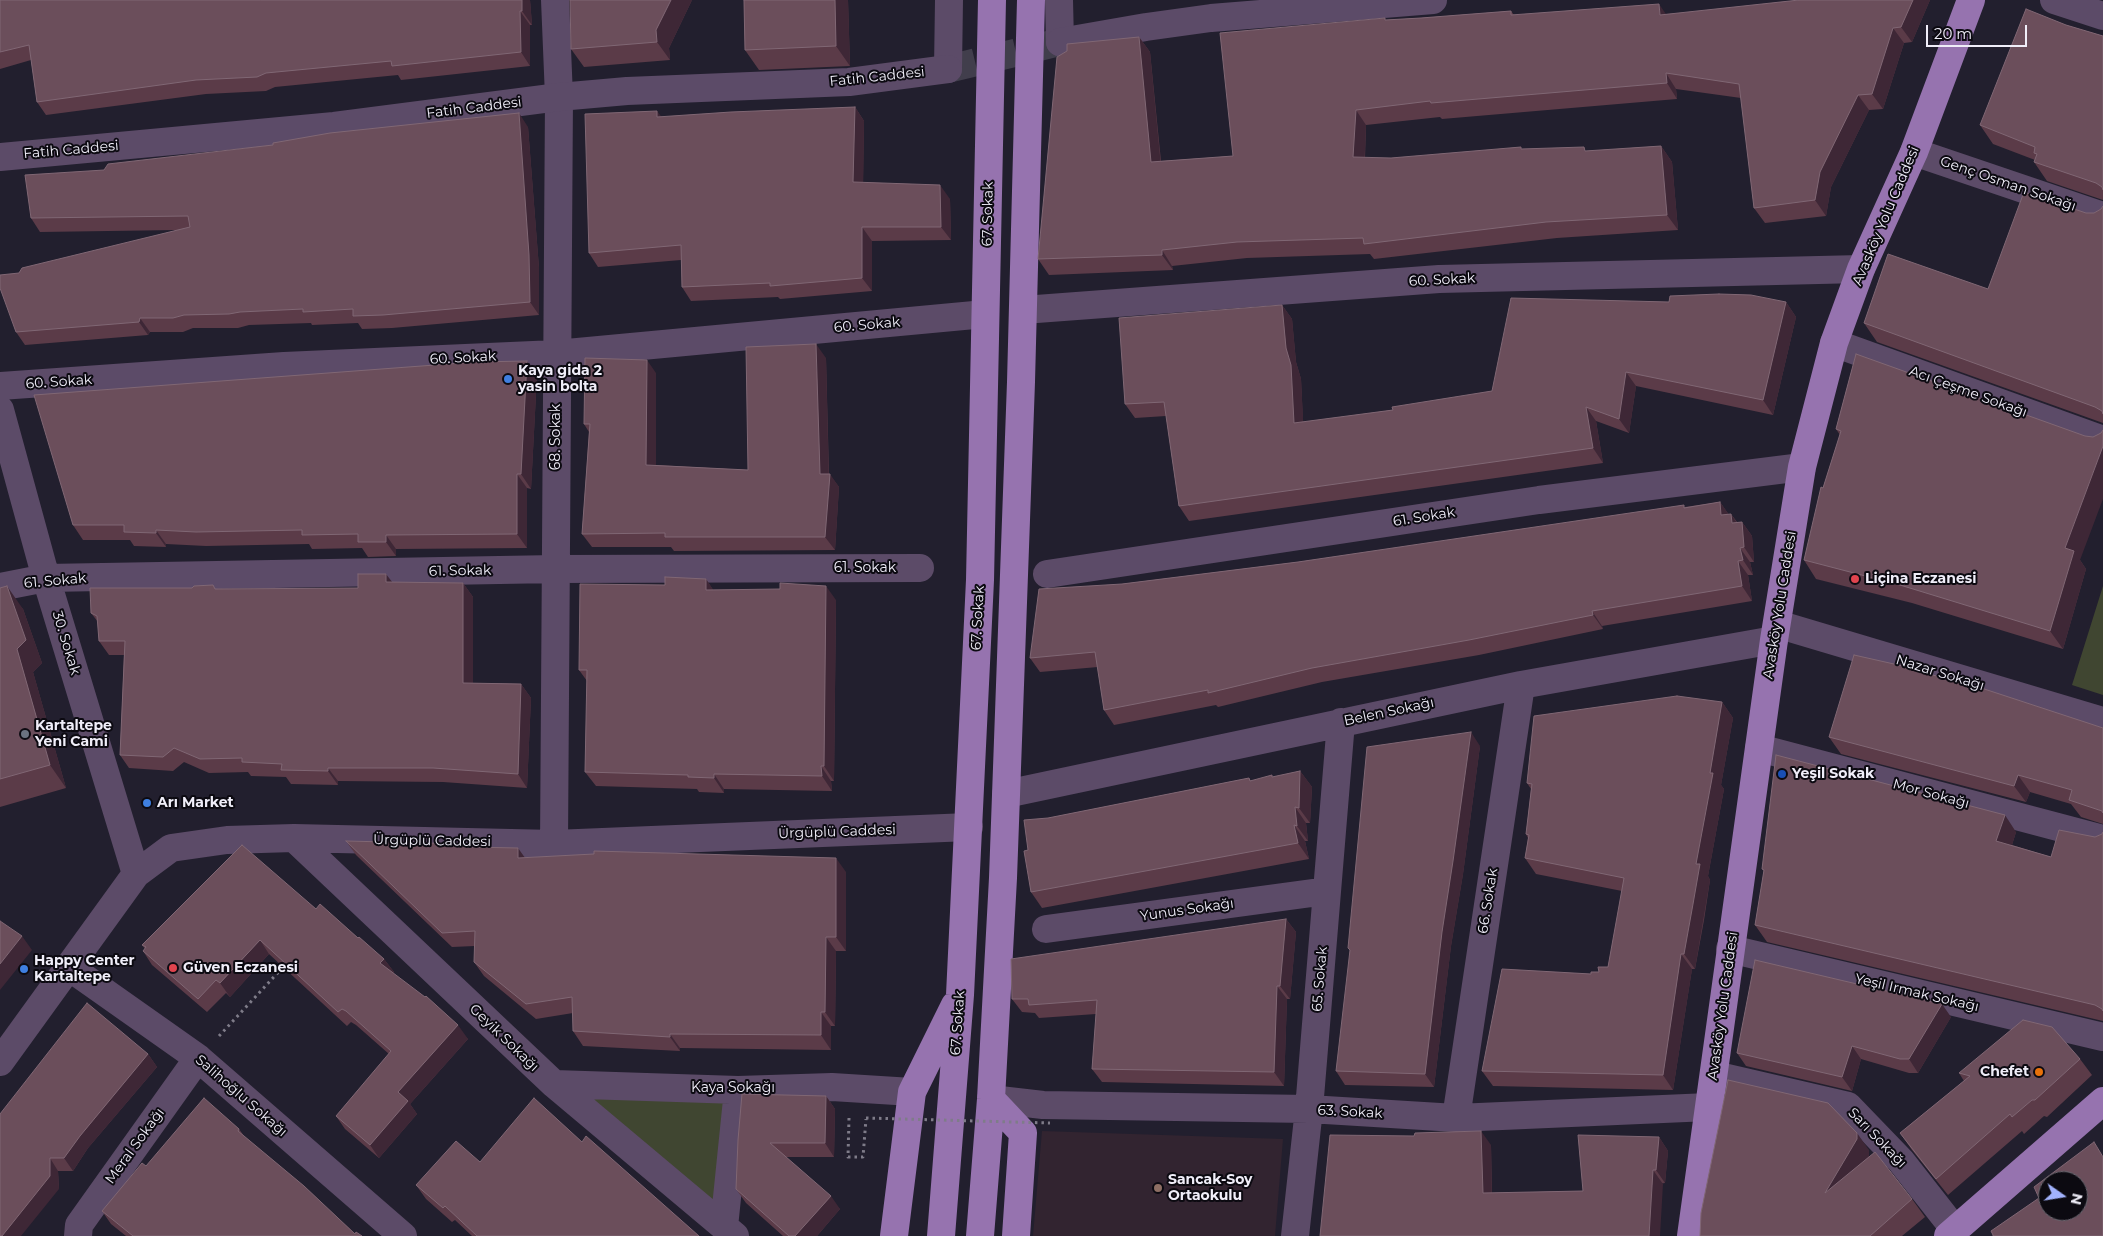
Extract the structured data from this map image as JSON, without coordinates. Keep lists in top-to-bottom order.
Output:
{
  "streets": {
    "main road": ["67. Sokak", "Avasköy Yolu Caddesi"],
    "street": [
      "Fatih Caddesi",
      "Genç Osman Sokağı",
      "60. Sokak",
      "Acı Çeşme Sokağı",
      "68. Sokak",
      "61. Sokak",
      "30. Sokak",
      "Nazar Sokağı",
      "Belen Sokağı",
      "Mor Sokağı",
      "Ürgüplü Caddesi",
      "66. Sokak",
      "Yunus Sokağı",
      "65. Sokak",
      "Yeşil Irmak Sokağı",
      "Geyik Sokağı",
      "Kaya Sokağı",
      "Salihoğlu Sokağı",
      "63. Sokak",
      "Sarı Sokağı",
      "Meral Sokağı"
    ]
  },
  "crossings": [
    ["Fatih Caddesi", "68. Sokak"],
    ["Genç Osman Sokağı", "Avasköy Yolu Caddesi"],
    ["67. Sokak", "60. Sokak"],
    ["67. Sokak", "Ürgüplü Caddesi"],
    ["Avasköy Yolu Caddesi", "60. Sokak"],
    ["Avasköy Yolu Caddesi", "Acı Çeşme Sokağı"],
    ["Avasköy Yolu Caddesi", "61. Sokak"],
    ["Avasköy Yolu Caddesi", "Nazar Sokağı"],
    ["Avasköy Yolu Caddesi", "Belen Sokağı"],
    ["Avasköy Yolu Caddesi", "Mor Sokağı"],
    ["Avasköy Yolu Caddesi", "Yeşil Irmak Sokağı"],
    ["Avasköy Yolu Caddesi", "63. Sokak"],
    ["Avasköy Yolu Caddesi", "Sarı Sokağı"],
    ["60. Sokak", "68. Sokak"],
    ["68. Sokak", "61. Sokak"],
    ["68. Sokak", "Ürgüplü Caddesi"],
    ["61. Sokak", "30. Sokak"],
    ["30. Sokak", "Ürgüplü Caddesi"],
    ["Nazar Sokağı", "Belen Sokağı"],
    ["Belen Sokağı", "66. Sokak"],
    ["Belen Sokağı", "65. Sokak"],
    ["Ürgüplü Caddesi", "Geyik Sokağı"],
    ["Ürgüplü Caddesi", "Salihoğlu Sokağı"],
    ["66. Sokak", "63. Sokak"],
    ["Yunus Sokağı", "65. Sokak"],
    ["65. Sokak", "63. Sokak"],
    ["Geyik Sokağı", "Kaya Sokağı"],
    ["Salihoğlu Sokağı", "Meral Sokağı"]
  ],
  "places": [
    "Kaya gida 2 yasin bolta",
    "Liçina Eczanesi",
    "Kartaltepe Yeni Cami",
    "Yeşil Sokak",
    "Arı Market",
    "Güven Eczanesi",
    "Happy Center Kartaltepe",
    "Chefet",
    "Sancak-Soy Ortaokulu"
  ],
  "scale_bar": "20 m",
  "north": "right"
}
